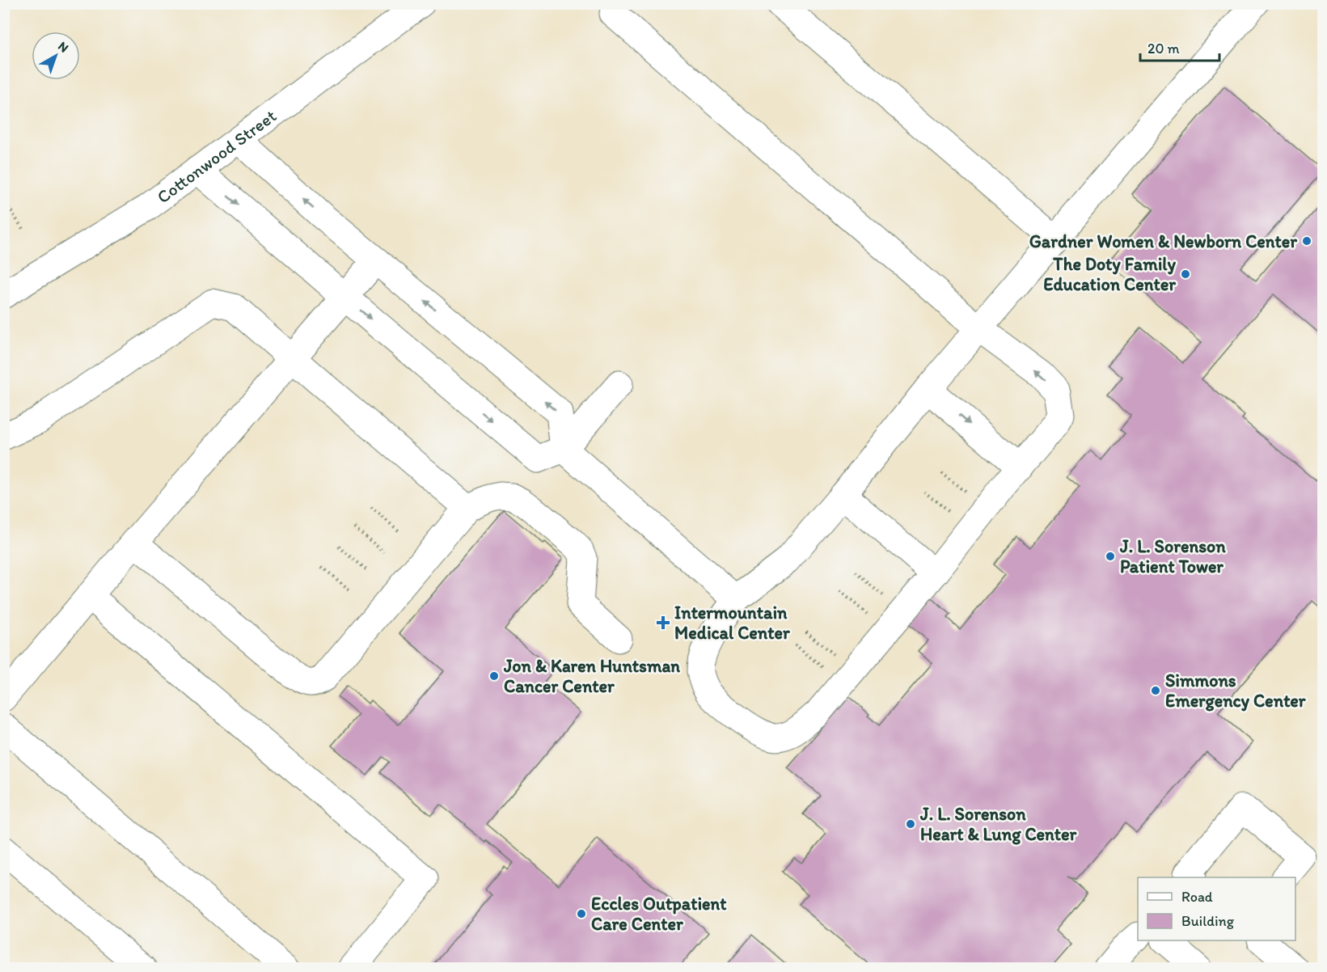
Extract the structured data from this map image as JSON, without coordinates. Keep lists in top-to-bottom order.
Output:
{
  "streets": {
    "street": ["Cottonwood Street"]
  },
  "places": {
    "other": [
      "Gardner Women & Newborn Center",
      "The Doty Family Education Center",
      "J. L. Sorenson Patient Tower",
      "Jon & Karen Huntsman Cancer Center",
      "Simmons Emergency Center",
      "J. L. Sorenson Heart & Lung Center",
      "Eccles Outpatient Care Center"
    ],
    "health": ["Intermountain Medical Center"]
  },
  "legend": ["Road", "Building"],
  "scale_bar": "20 m",
  "north": "top right"
}
